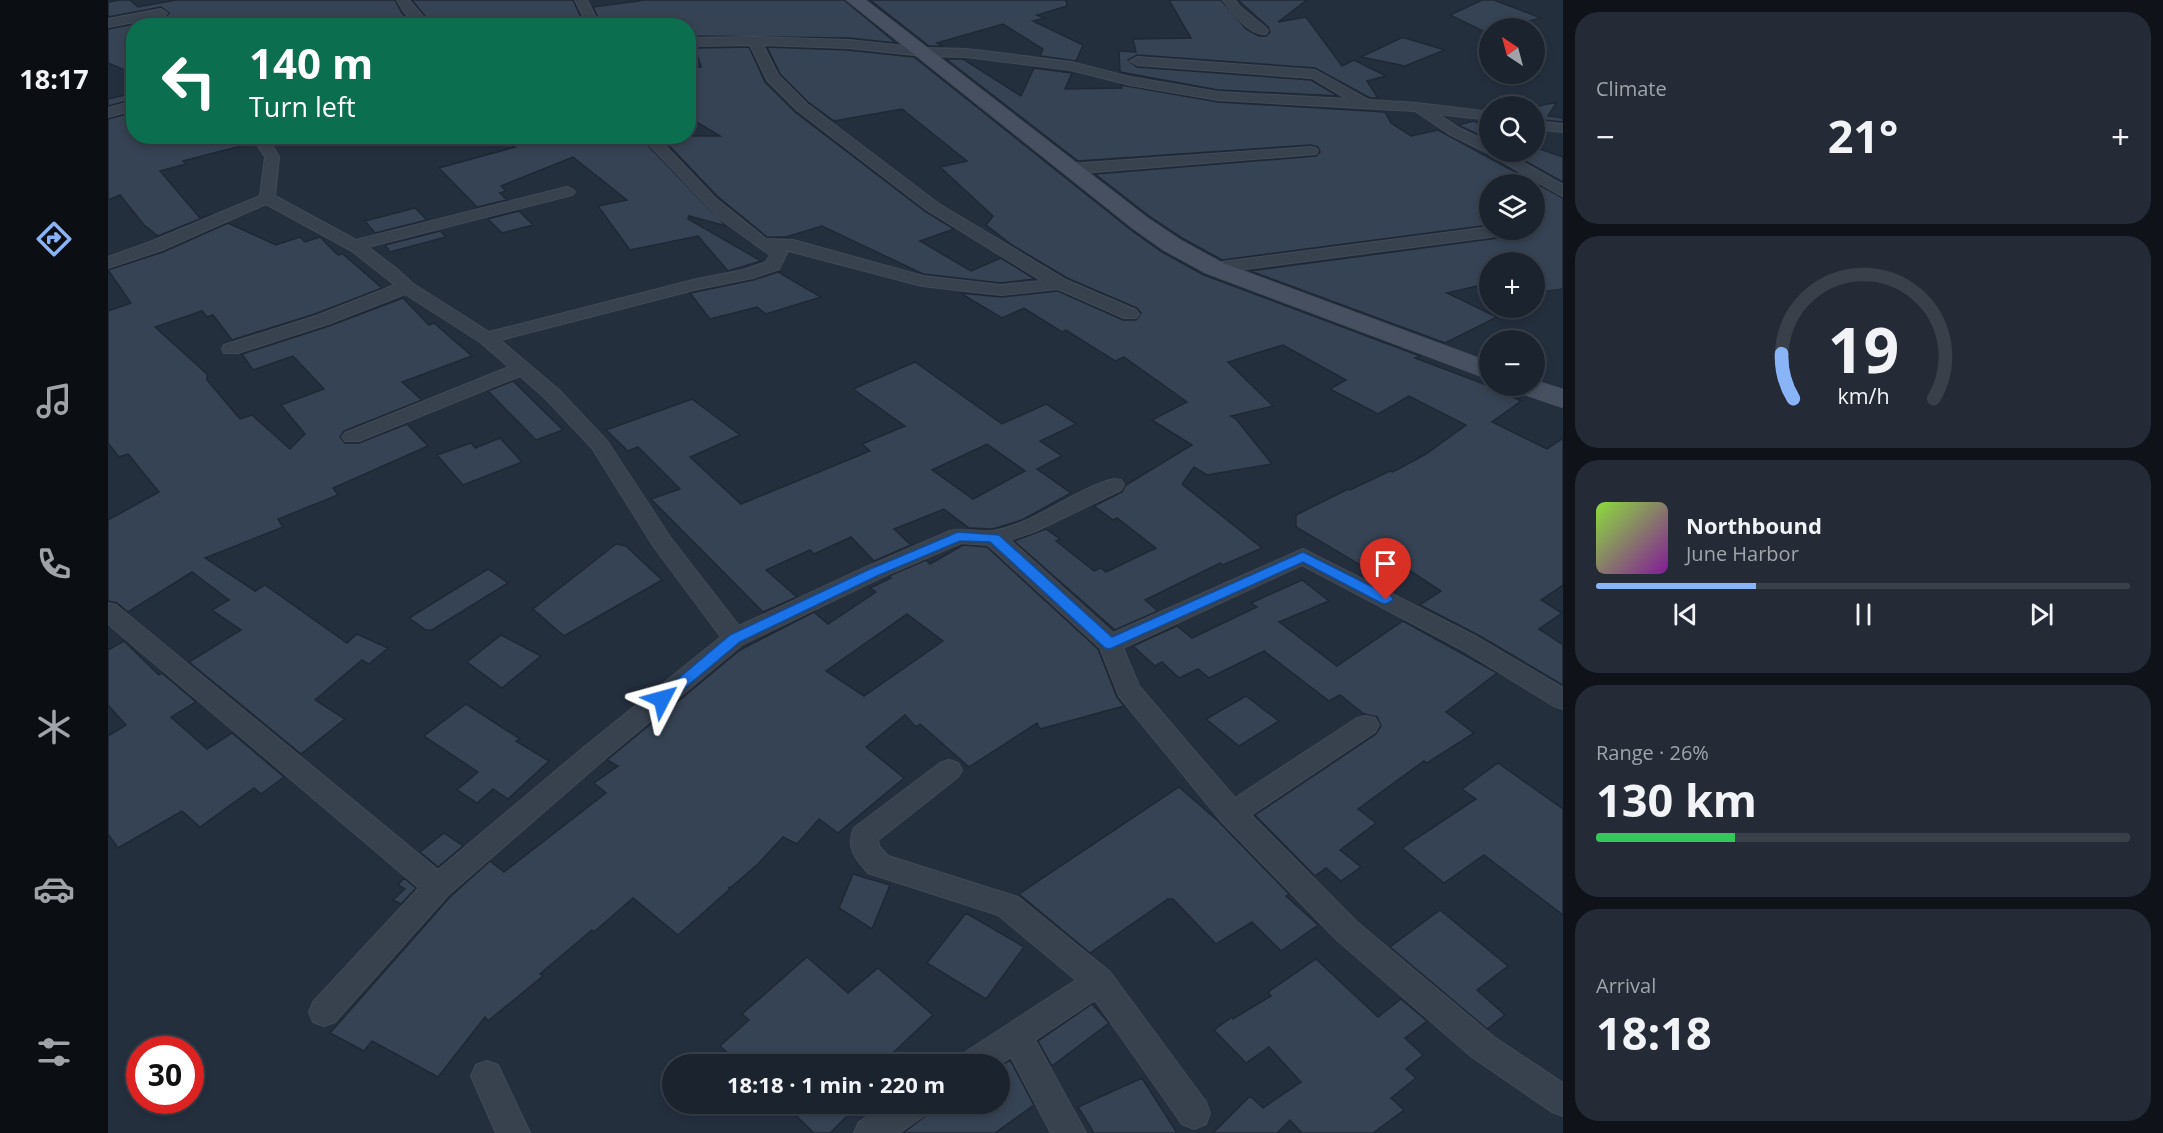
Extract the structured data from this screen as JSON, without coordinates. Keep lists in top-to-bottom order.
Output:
{
  "north": "top left",
  "page": {
    "tabs": "18:17",
    "tile": [
      "Climate",
      ["Range · 26%", "130 km"],
      ["Arrival", "18:18"]
    ],
    "map_buttons": ["+", "−"],
    "turn": ["140 m", "Turn left"],
    "heat": ["−", "21°", "+"],
    "song": ["Northbound", "June Harbor"],
    "limit": "30",
    "trip": "18:18 · 1 min · 220 m",
    "gauge": ["19", "km/h"]
  }
}
